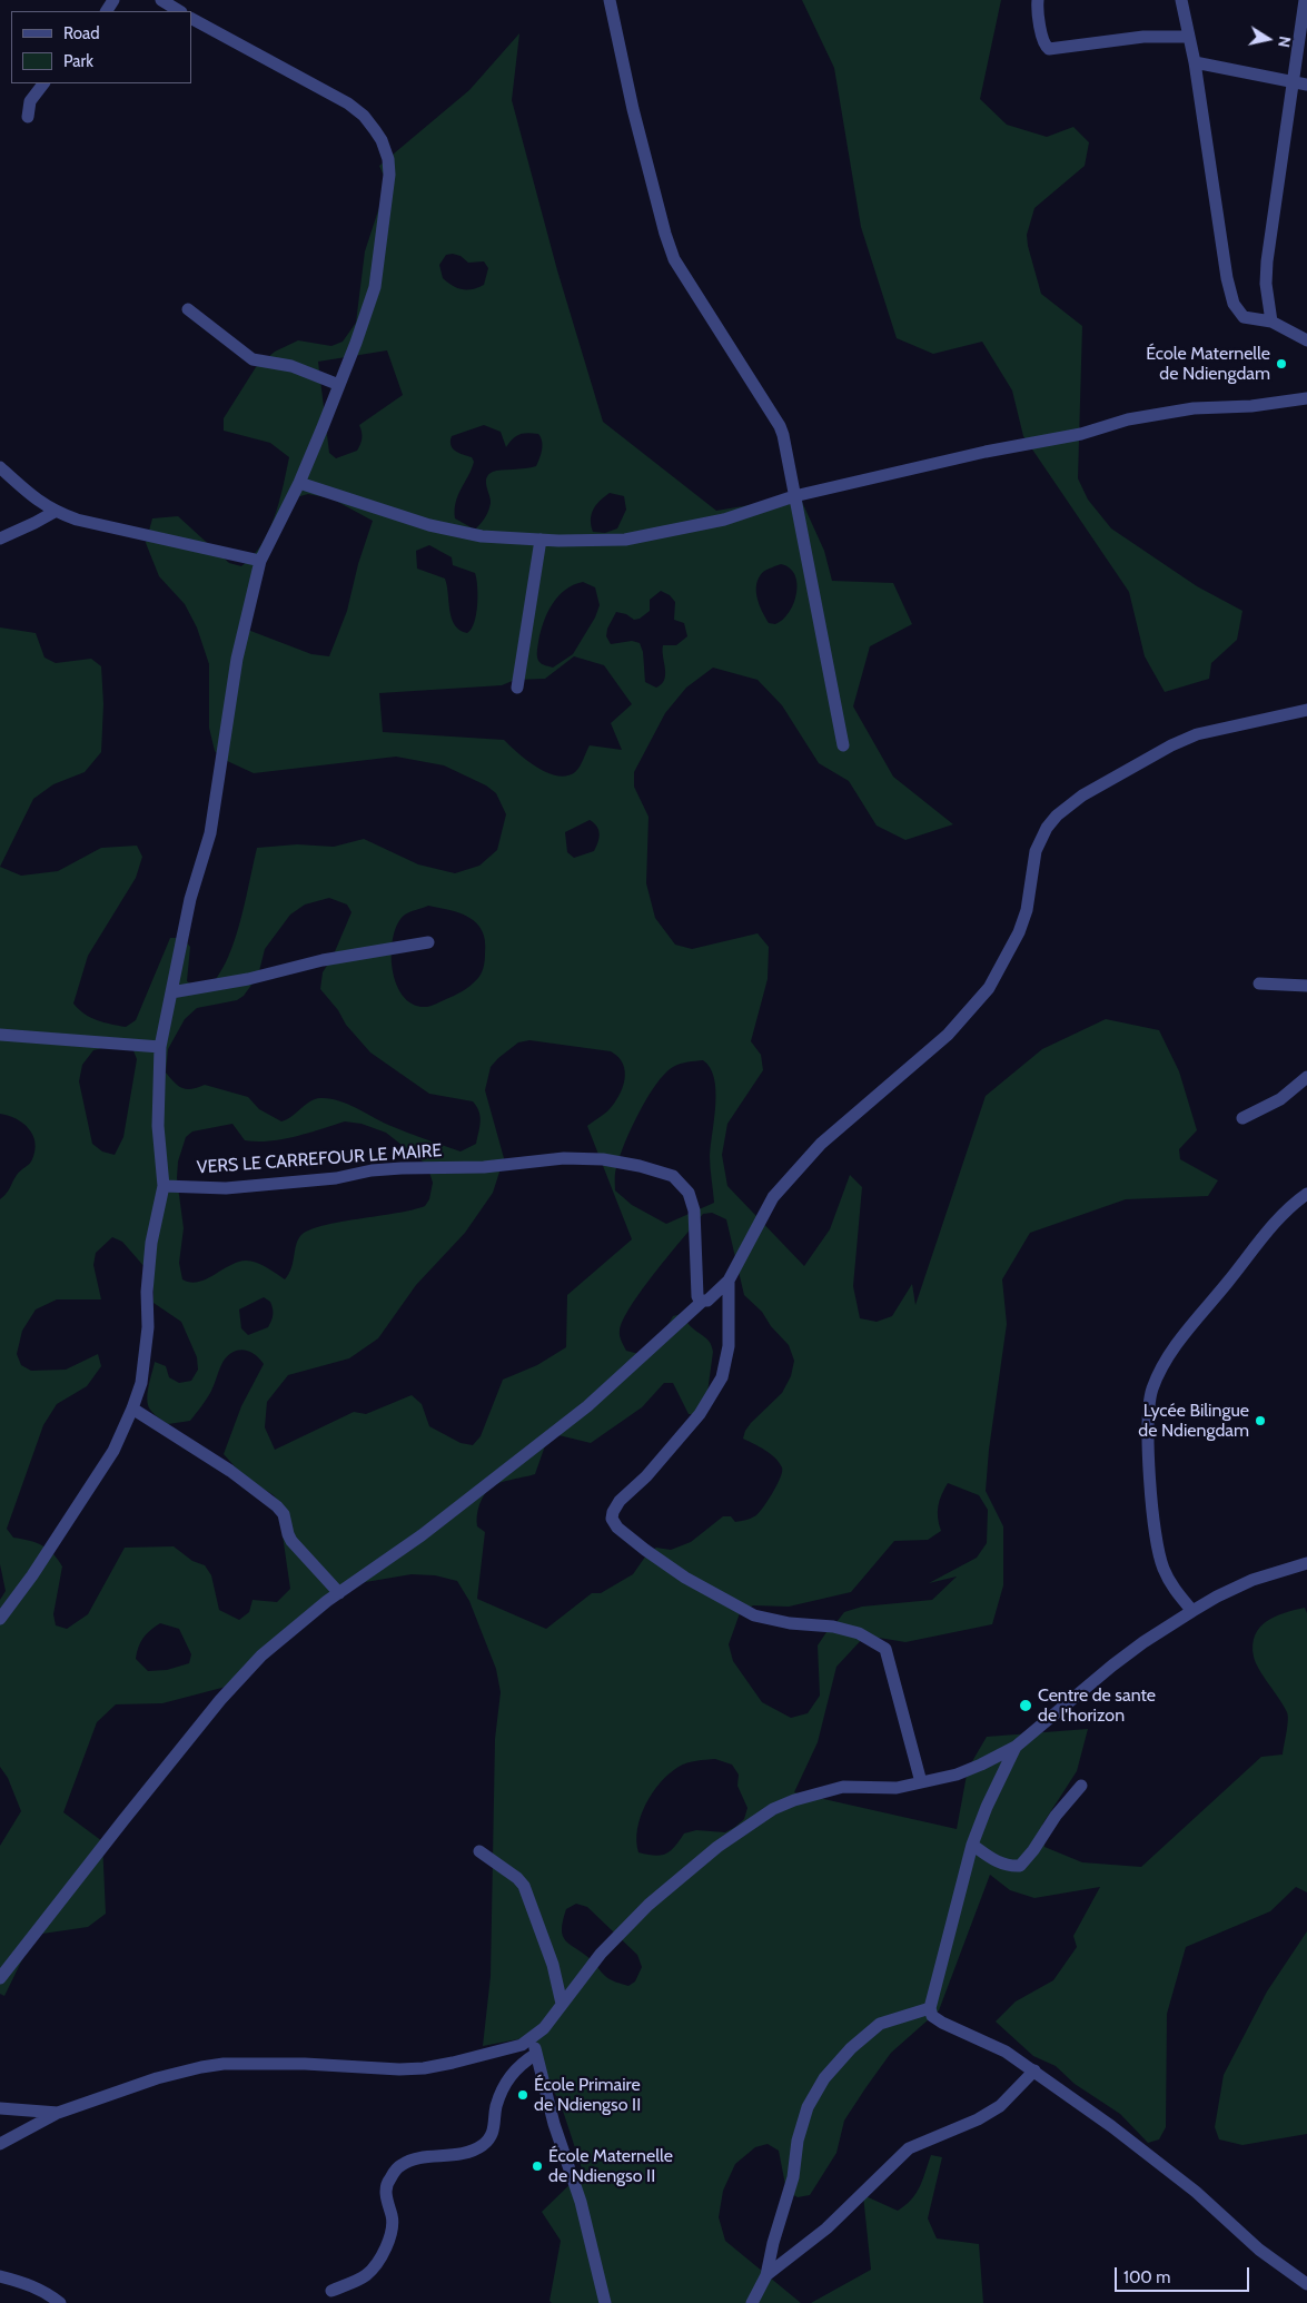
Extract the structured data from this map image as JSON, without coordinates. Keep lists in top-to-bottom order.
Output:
{
  "streets": {
    "street": ["VERS LE CARREFOUR LE MAIRE"]
  },
  "places": [
    "École Maternelle de Ndiengdam",
    "Lycée Bilingue de Ndiengdam",
    "Centre de sante de l'horizon",
    "École Primaire de Ndiengso II",
    "École Maternelle de Ndiengso II"
  ],
  "legend": ["Road", "Park"],
  "scale_bar": "100 m",
  "north": "right"
}
